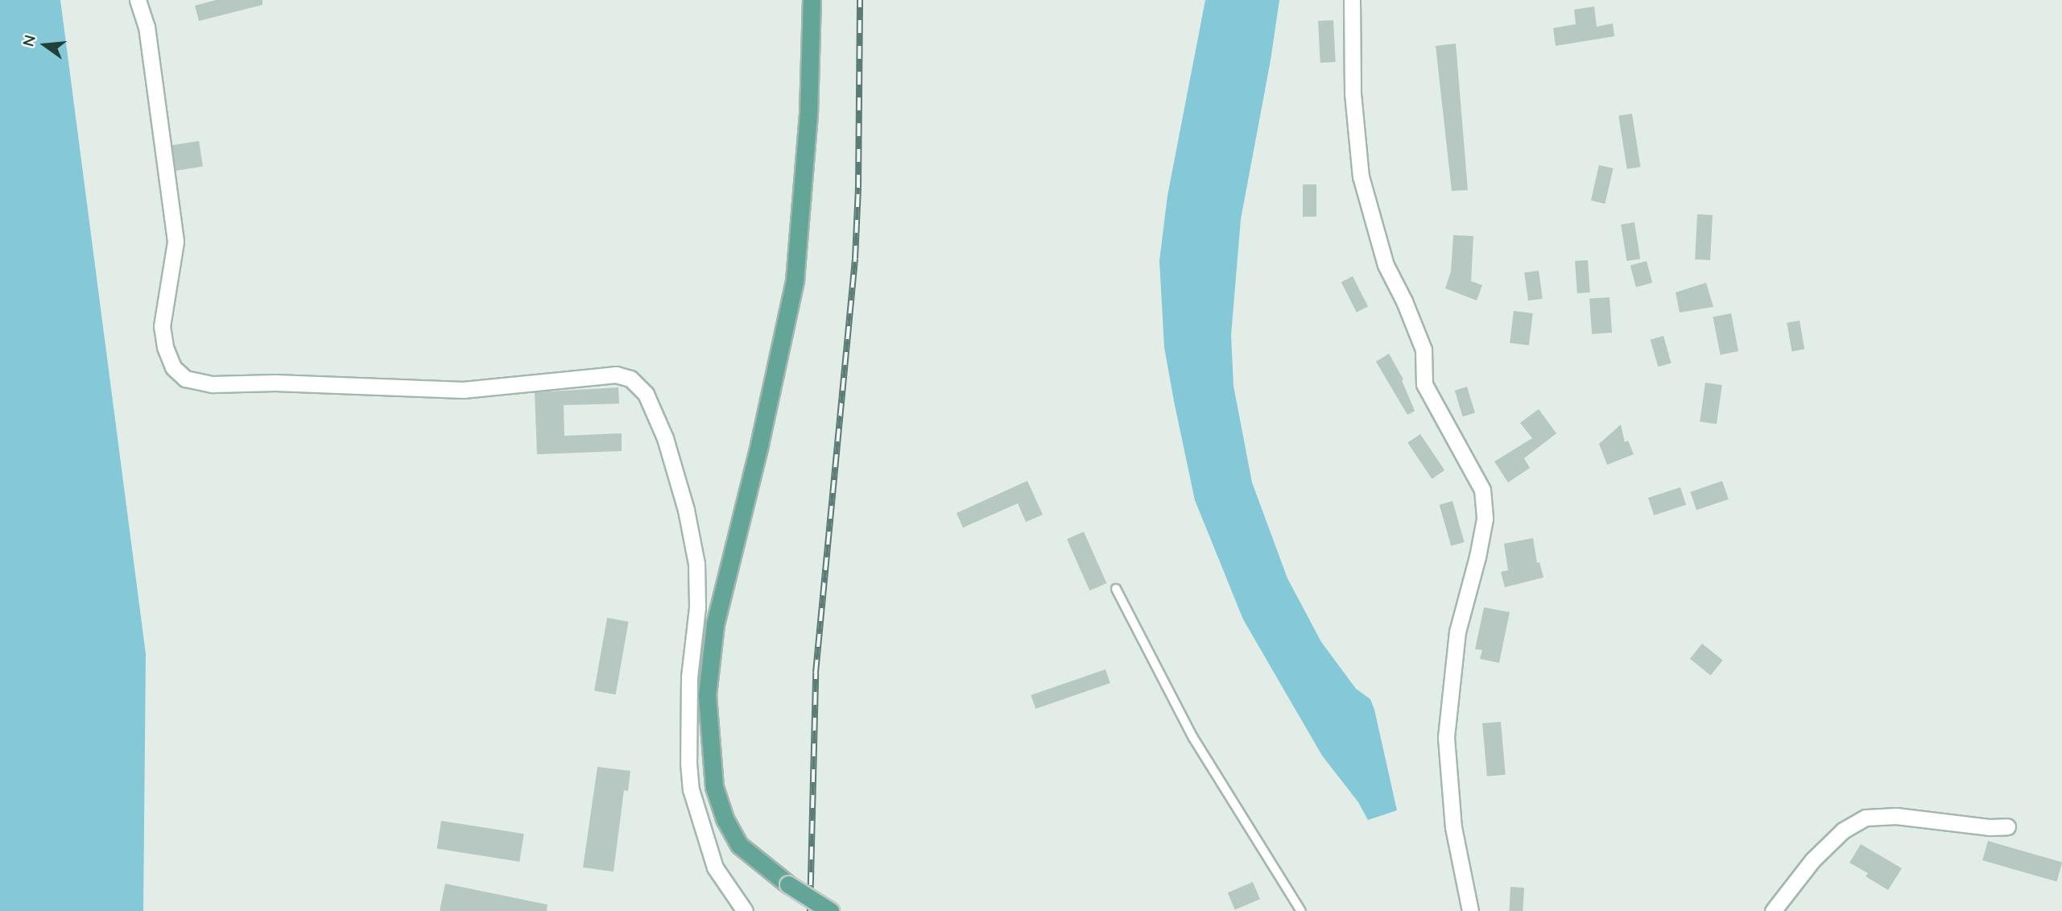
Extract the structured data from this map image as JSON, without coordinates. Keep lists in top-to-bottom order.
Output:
{
  "north": "left"
}
